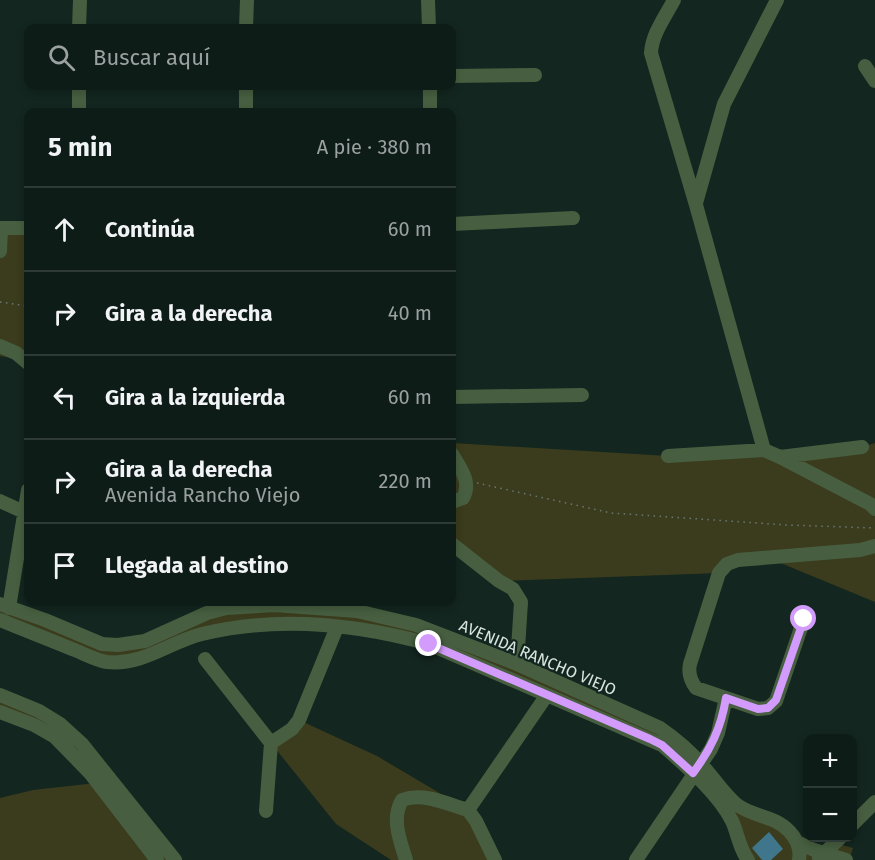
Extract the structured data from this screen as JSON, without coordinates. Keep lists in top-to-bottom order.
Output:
{
  "streets": {
    "street": ["AVENIDA RANCHO VIEJO"]
  },
  "page": {
    "search": "Buscar aquí",
    "heading": ["5 min", "A pie · 380 m"],
    "list": [
      ["Continúa", "60 m"],
      ["Gira a la derecha", "40 m"],
      ["Gira a la izquierda", "60 m"],
      ["Gira a la derecha", "Avenida Rancho Viejo", "220 m"],
      "Llegada al destino"
    ],
    "map_buttons": ["+", "−"]
  }
}
